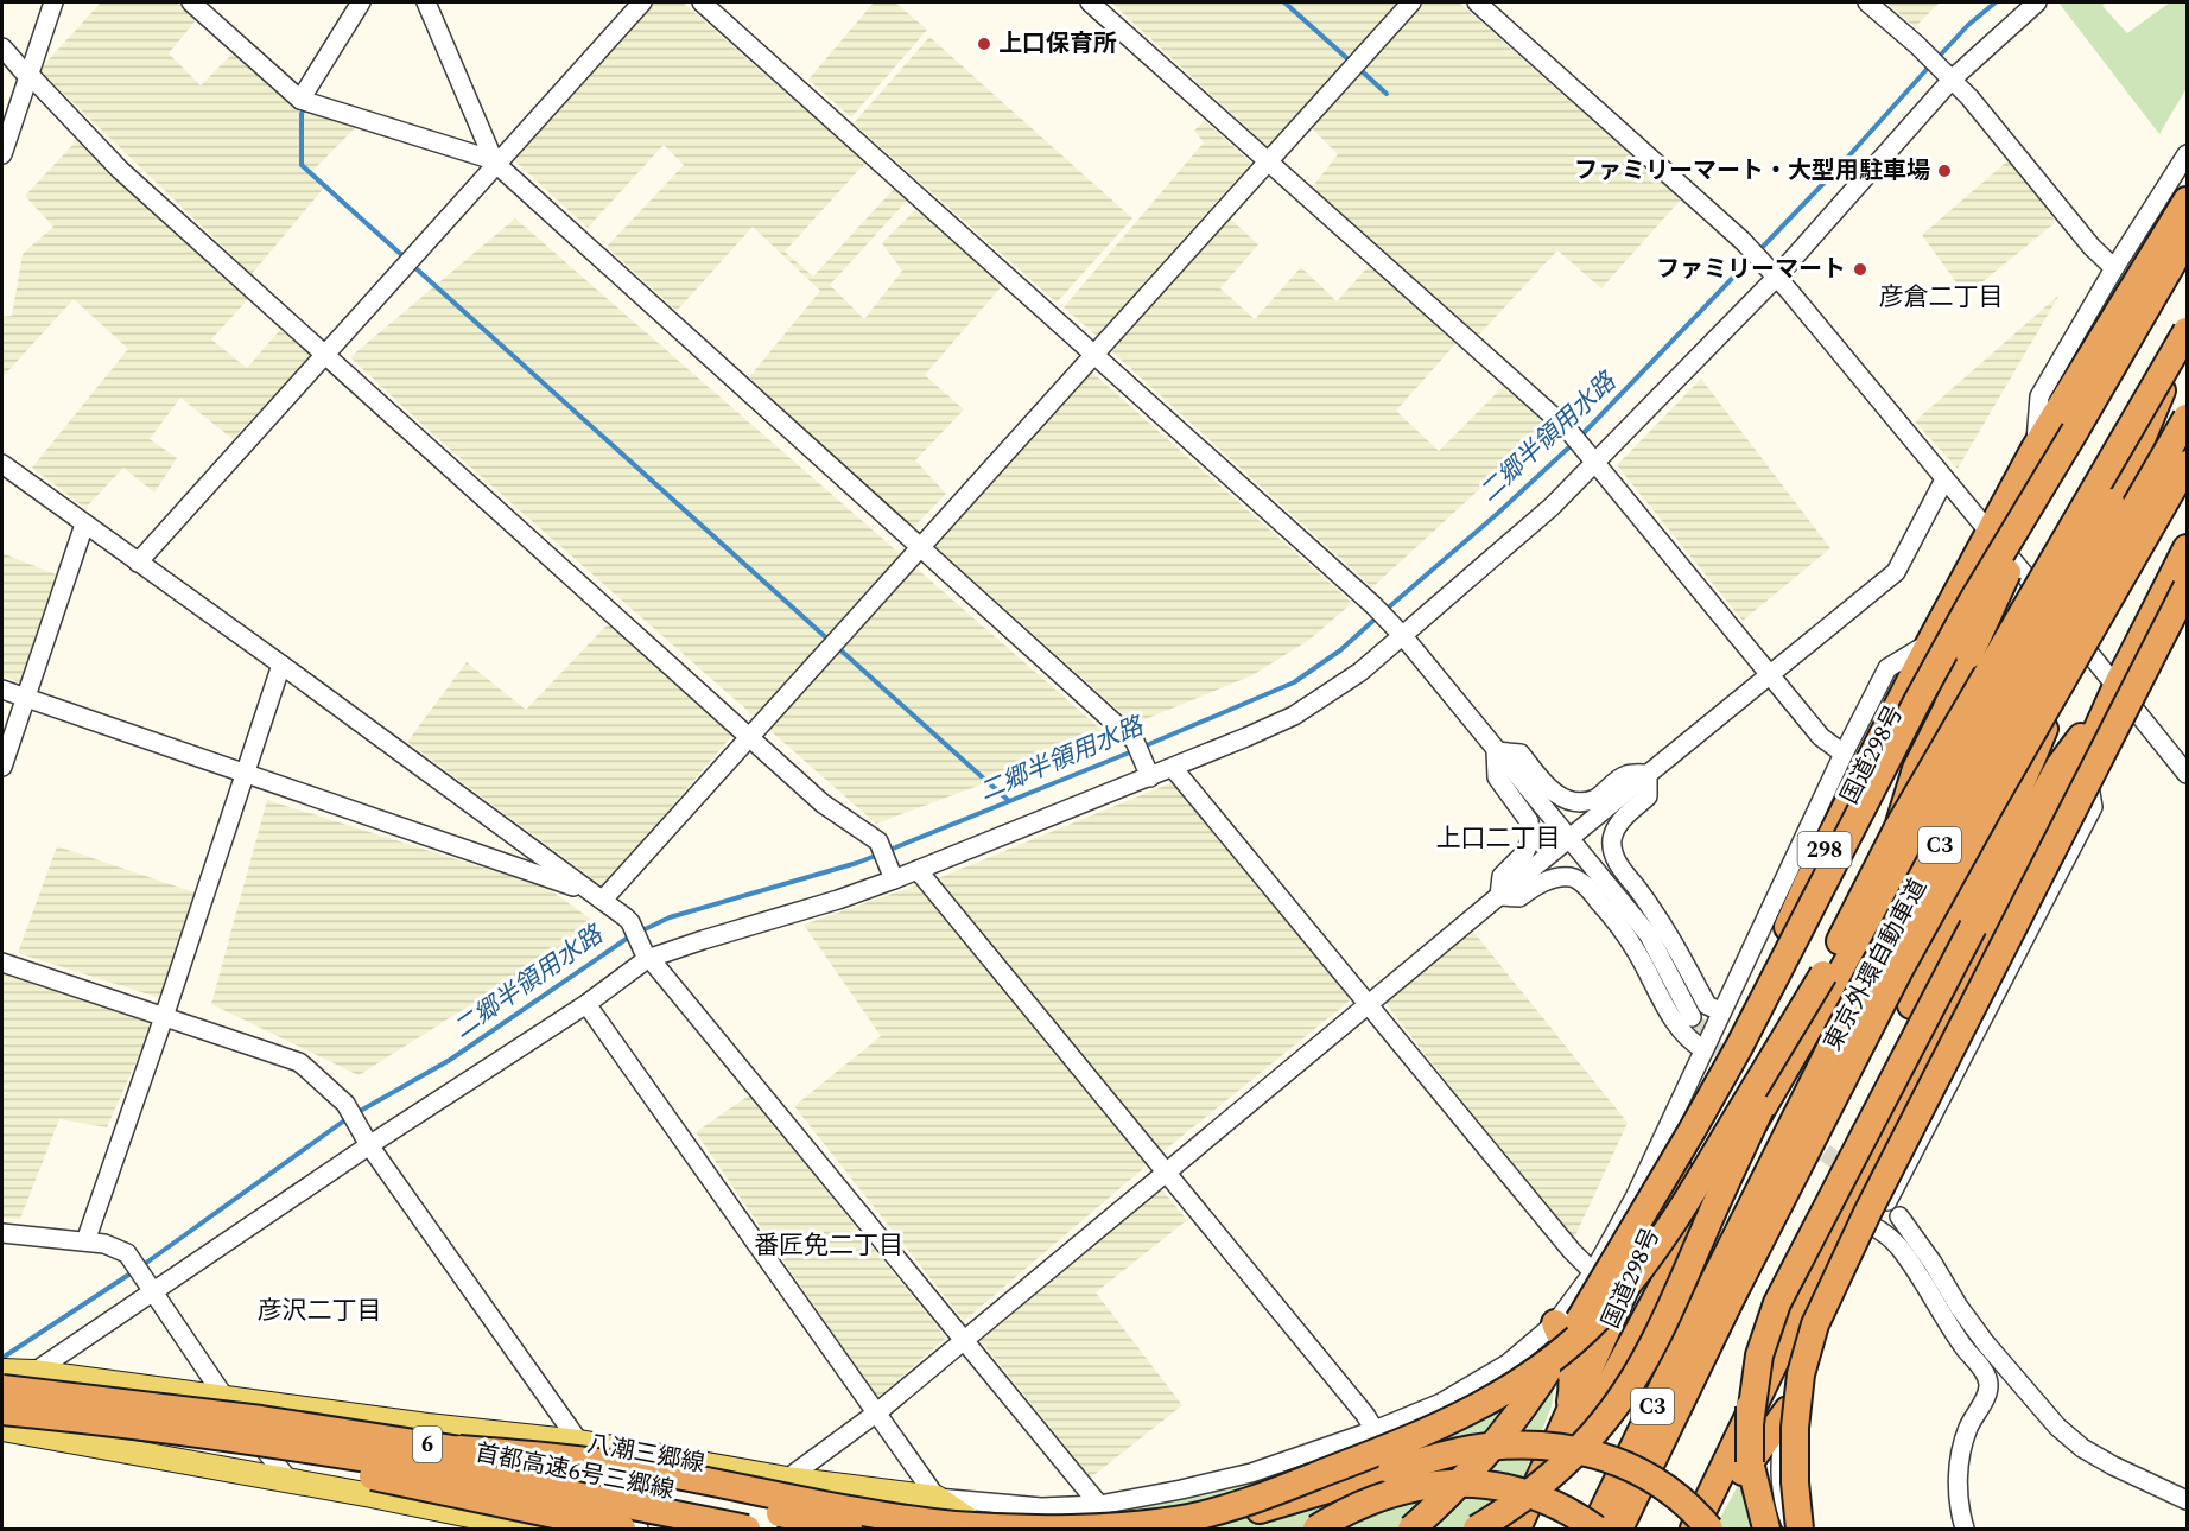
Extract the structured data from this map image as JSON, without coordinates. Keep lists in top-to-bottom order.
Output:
{
  "streets": {
    "highway": [
      "国道298号",
      "C3",
      "298",
      "東京外環自動車道",
      "6",
      "首都高速6号三郷線"
    ],
    "main road": ["八潮三郷線"]
  },
  "districts": [
    "彦倉二丁目",
    "上口二丁目",
    "番匠免二丁目",
    "彦沢二丁目"
  ],
  "water": ["二郷半領用水路"],
  "places": ["上口保育所", "ファミリーマート・大型用駐車場", "ファミリーマート"]
}
